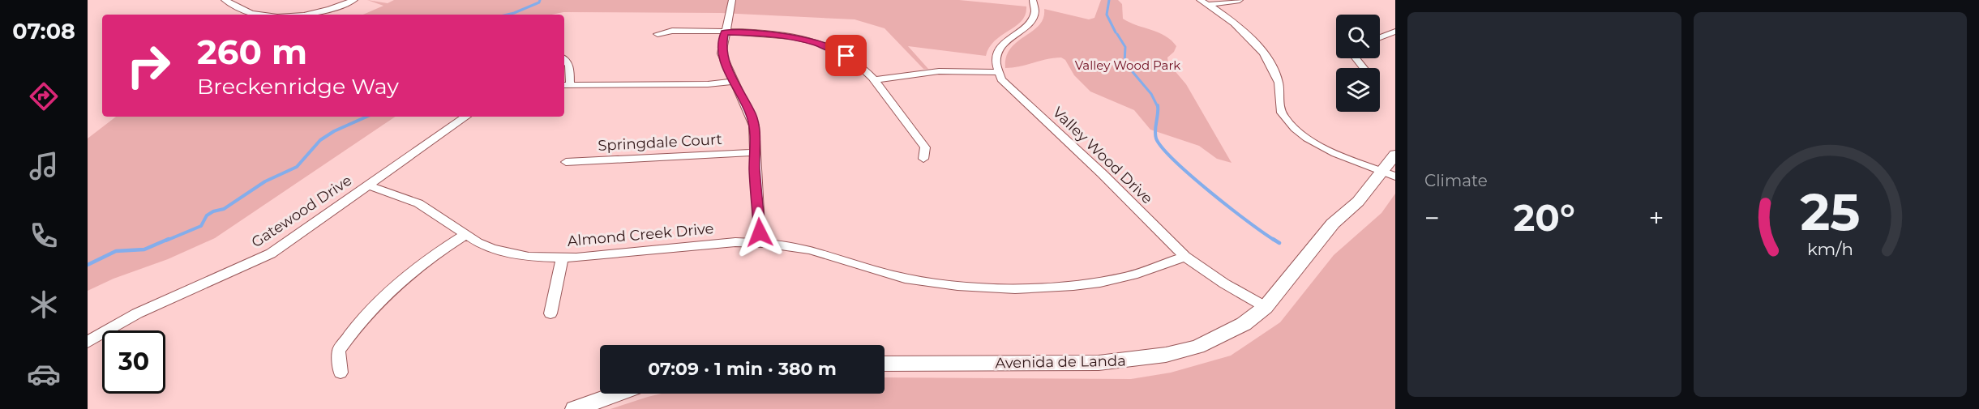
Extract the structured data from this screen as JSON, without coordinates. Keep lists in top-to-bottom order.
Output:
{
  "streets": {
    "street": [
      "Springdale Court",
      "Valley Wood Drive",
      "Gatewood Drive",
      "Almond Creek Drive",
      "Avenida de Landa"
    ]
  },
  "crossings": [
    ["Valley Wood Drive", "Almond Creek Drive"],
    ["Valley Wood Drive", "Avenida de Landa"],
    ["Gatewood Drive", "Almond Creek Drive"]
  ],
  "parks": ["Valley Wood Park"],
  "page": {
    "tabs": "07:08",
    "tile": "Climate",
    "turn": ["260 m", "Breckenridge Way"],
    "heat": ["−", "20°", "+"],
    "limit": "30",
    "trip": "07:09 · 1 min · 380 m",
    "gauge": ["25", "km/h"]
  }
}
